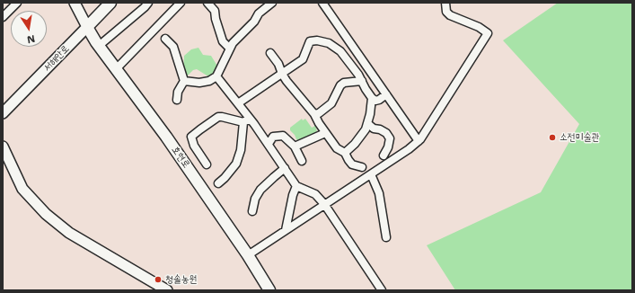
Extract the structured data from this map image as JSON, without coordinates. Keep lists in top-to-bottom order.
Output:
{
  "streets": {
    "main road": ["서해안로", "호현로"]
  },
  "crossings": [
    ["서해안로", "호현로"]
  ],
  "places": ["소전미술관", "청솔농원"],
  "north": "bottom"
}
